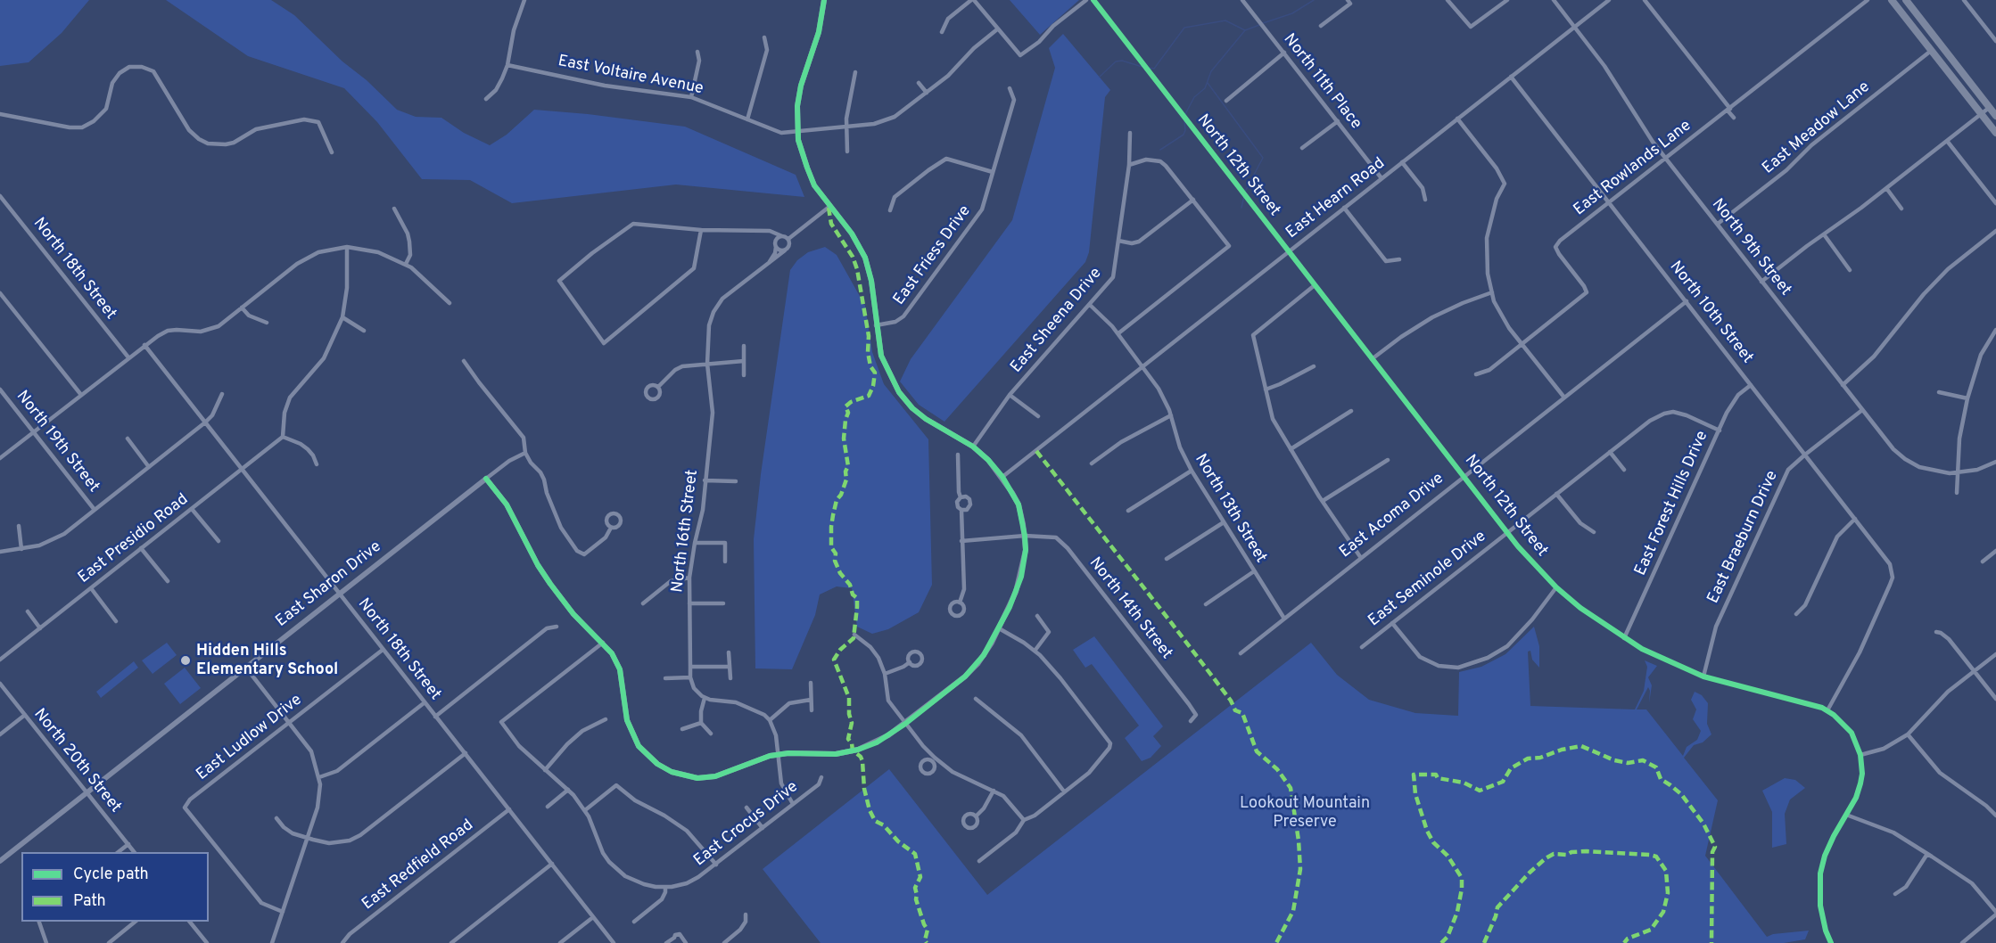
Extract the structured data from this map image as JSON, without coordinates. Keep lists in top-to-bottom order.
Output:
{
  "streets": {
    "street": [
      "East Voltaire Avenue",
      "North 11th Place",
      "East Meadow Lane",
      "North 12th Street",
      "East Rowlands Lane",
      "East Hearn Road",
      "North 9th Street",
      "East Friess Drive",
      "North 18th Street",
      "North 10th Street",
      "East Sheena Drive",
      "North 19th Street",
      "East Forest Hills Drive",
      "North 13th Street",
      "East Acoma Drive",
      "North 16th Street",
      "East Braeburn Drive",
      "East Presidio Road",
      "East Seminole Drive",
      "East Sharon Drive",
      "North 14th Street",
      "East Ludlow Drive",
      "North 20th Street",
      "East Crocus Drive",
      "East Redfield Road"
    ]
  },
  "crossings": [
    ["North 11th Place", "East Hearn Road"],
    ["East Meadow Lane", "North 9th Street"],
    ["North 12th Street", "East Hearn Road"],
    ["North 12th Street", "North 10th Street"],
    ["North 12th Street", "East Forest Hills Drive"],
    ["North 12th Street", "East Acoma Drive"],
    ["North 12th Street", "East Braeburn Drive"],
    ["North 12th Street", "East Seminole Drive"],
    ["East Rowlands Lane", "North 9th Street"],
    ["East Rowlands Lane", "North 10th Street"],
    ["East Hearn Road", "North 9th Street"],
    ["East Hearn Road", "North 10th Street"],
    ["East Hearn Road", "North 13th Street"],
    ["North 9th Street", "East Braeburn Drive"],
    ["North 18th Street", "East Presidio Road"],
    ["North 18th Street", "East Sharon Drive"],
    ["North 18th Street", "East Ludlow Drive"],
    ["North 18th Street", "East Redfield Road"],
    ["North 10th Street", "East Forest Hills Drive"],
    ["North 10th Street", "East Acoma Drive"],
    ["North 10th Street", "East Braeburn Drive"],
    ["East Sheena Drive", "North 13th Street"],
    ["East Forest Hills Drive", "East Seminole Drive"],
    ["North 13th Street", "East Acoma Drive"],
    ["East Sharon Drive", "North 20th Street"]
  ],
  "parks": ["Lookout Mountain Preserve"],
  "places": ["Hidden Hills Elementary School"],
  "legend": ["Cycle path", "Path"]
}
